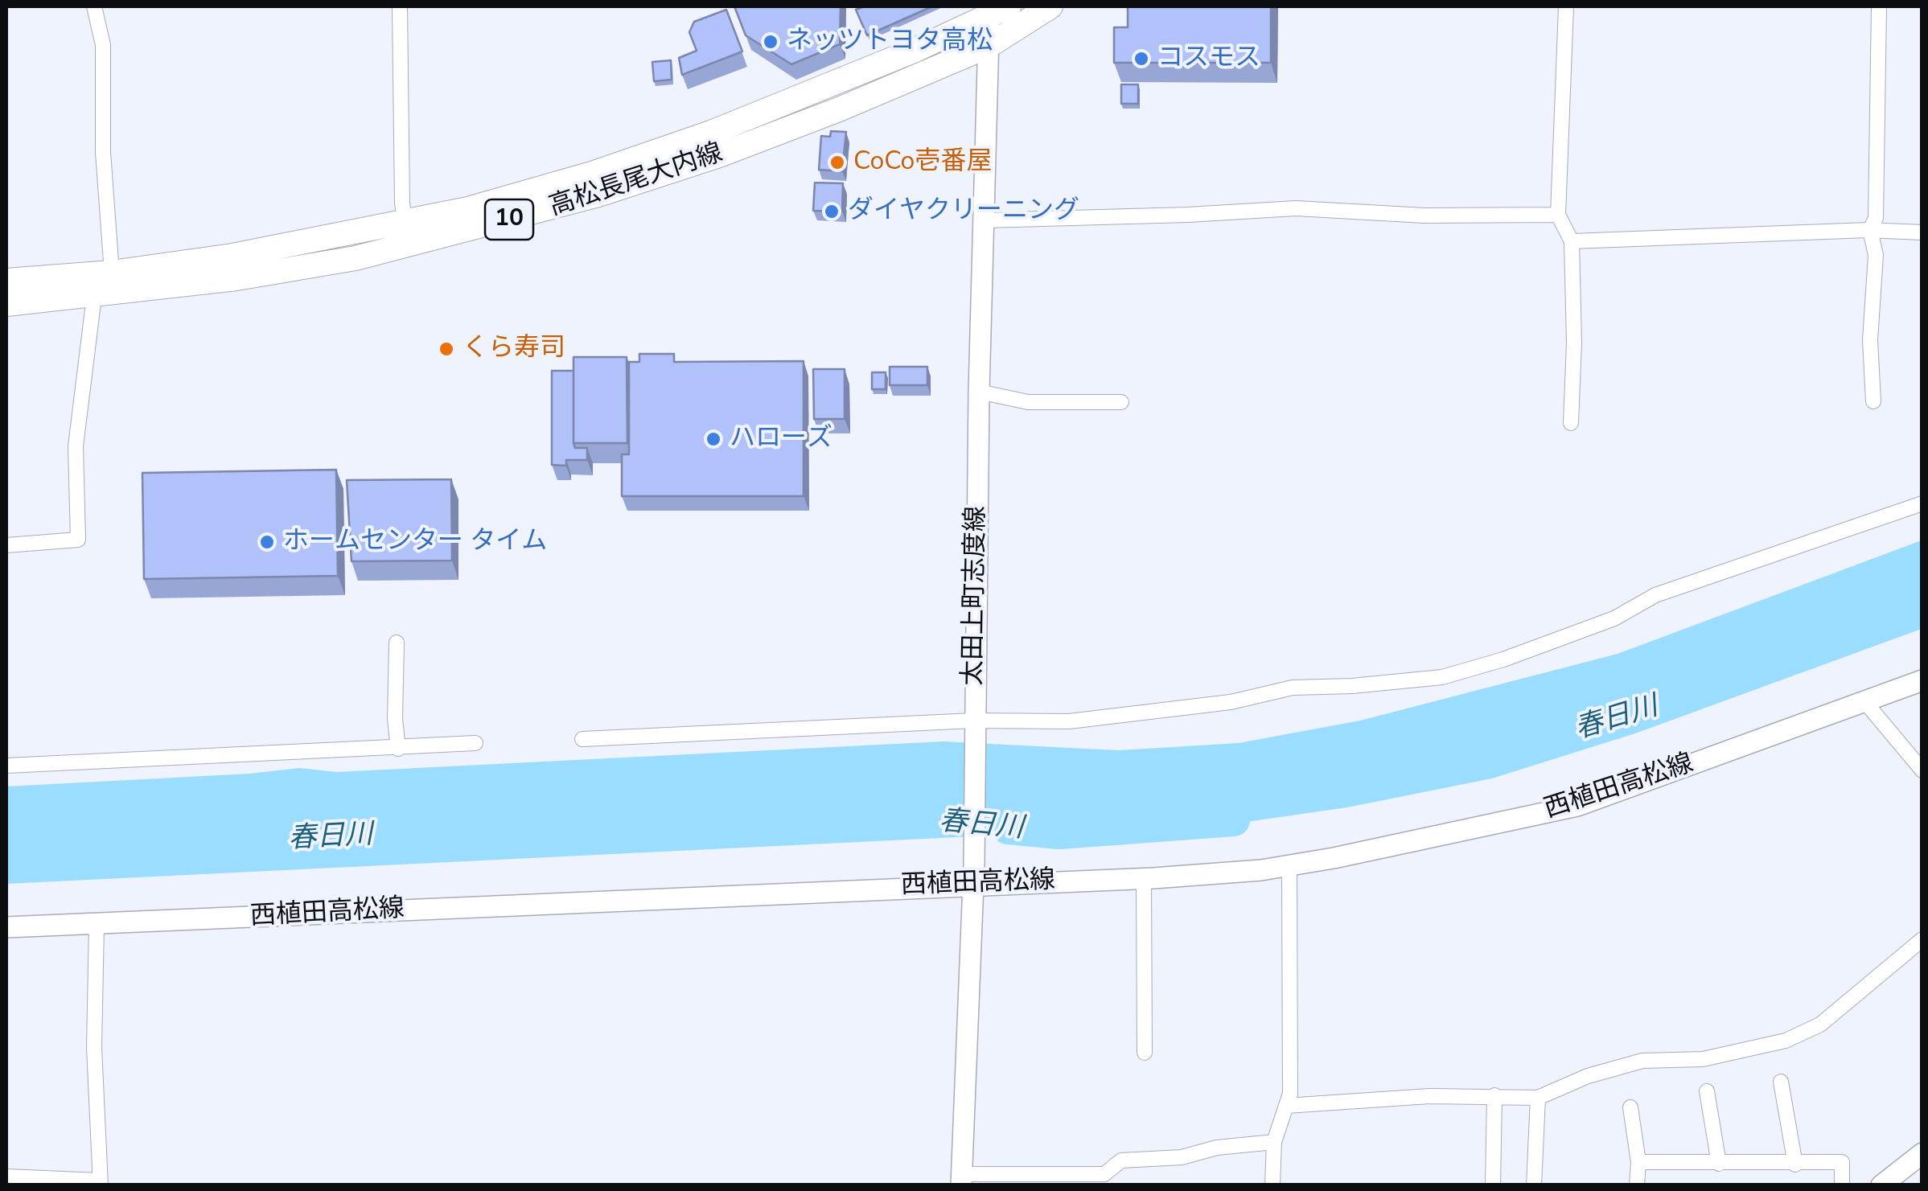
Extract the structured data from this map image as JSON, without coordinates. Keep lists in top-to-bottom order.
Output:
{
  "streets": {
    "main road": [
      "高松長尾大内線",
      "10",
      "太田上町志度線",
      "西植田高松線"
    ]
  },
  "crossings": [
    ["高松長尾大内線", "太田上町志度線"],
    ["太田上町志度線", "西植田高松線"]
  ],
  "water": ["春日川"],
  "places": [
    "ネッツトヨタ高松",
    "コスモス",
    "CoCo壱番屋",
    "ダイヤクリーニング",
    "くら寿司",
    "ハローズ",
    "ホームセンター タイム"
  ]
}
